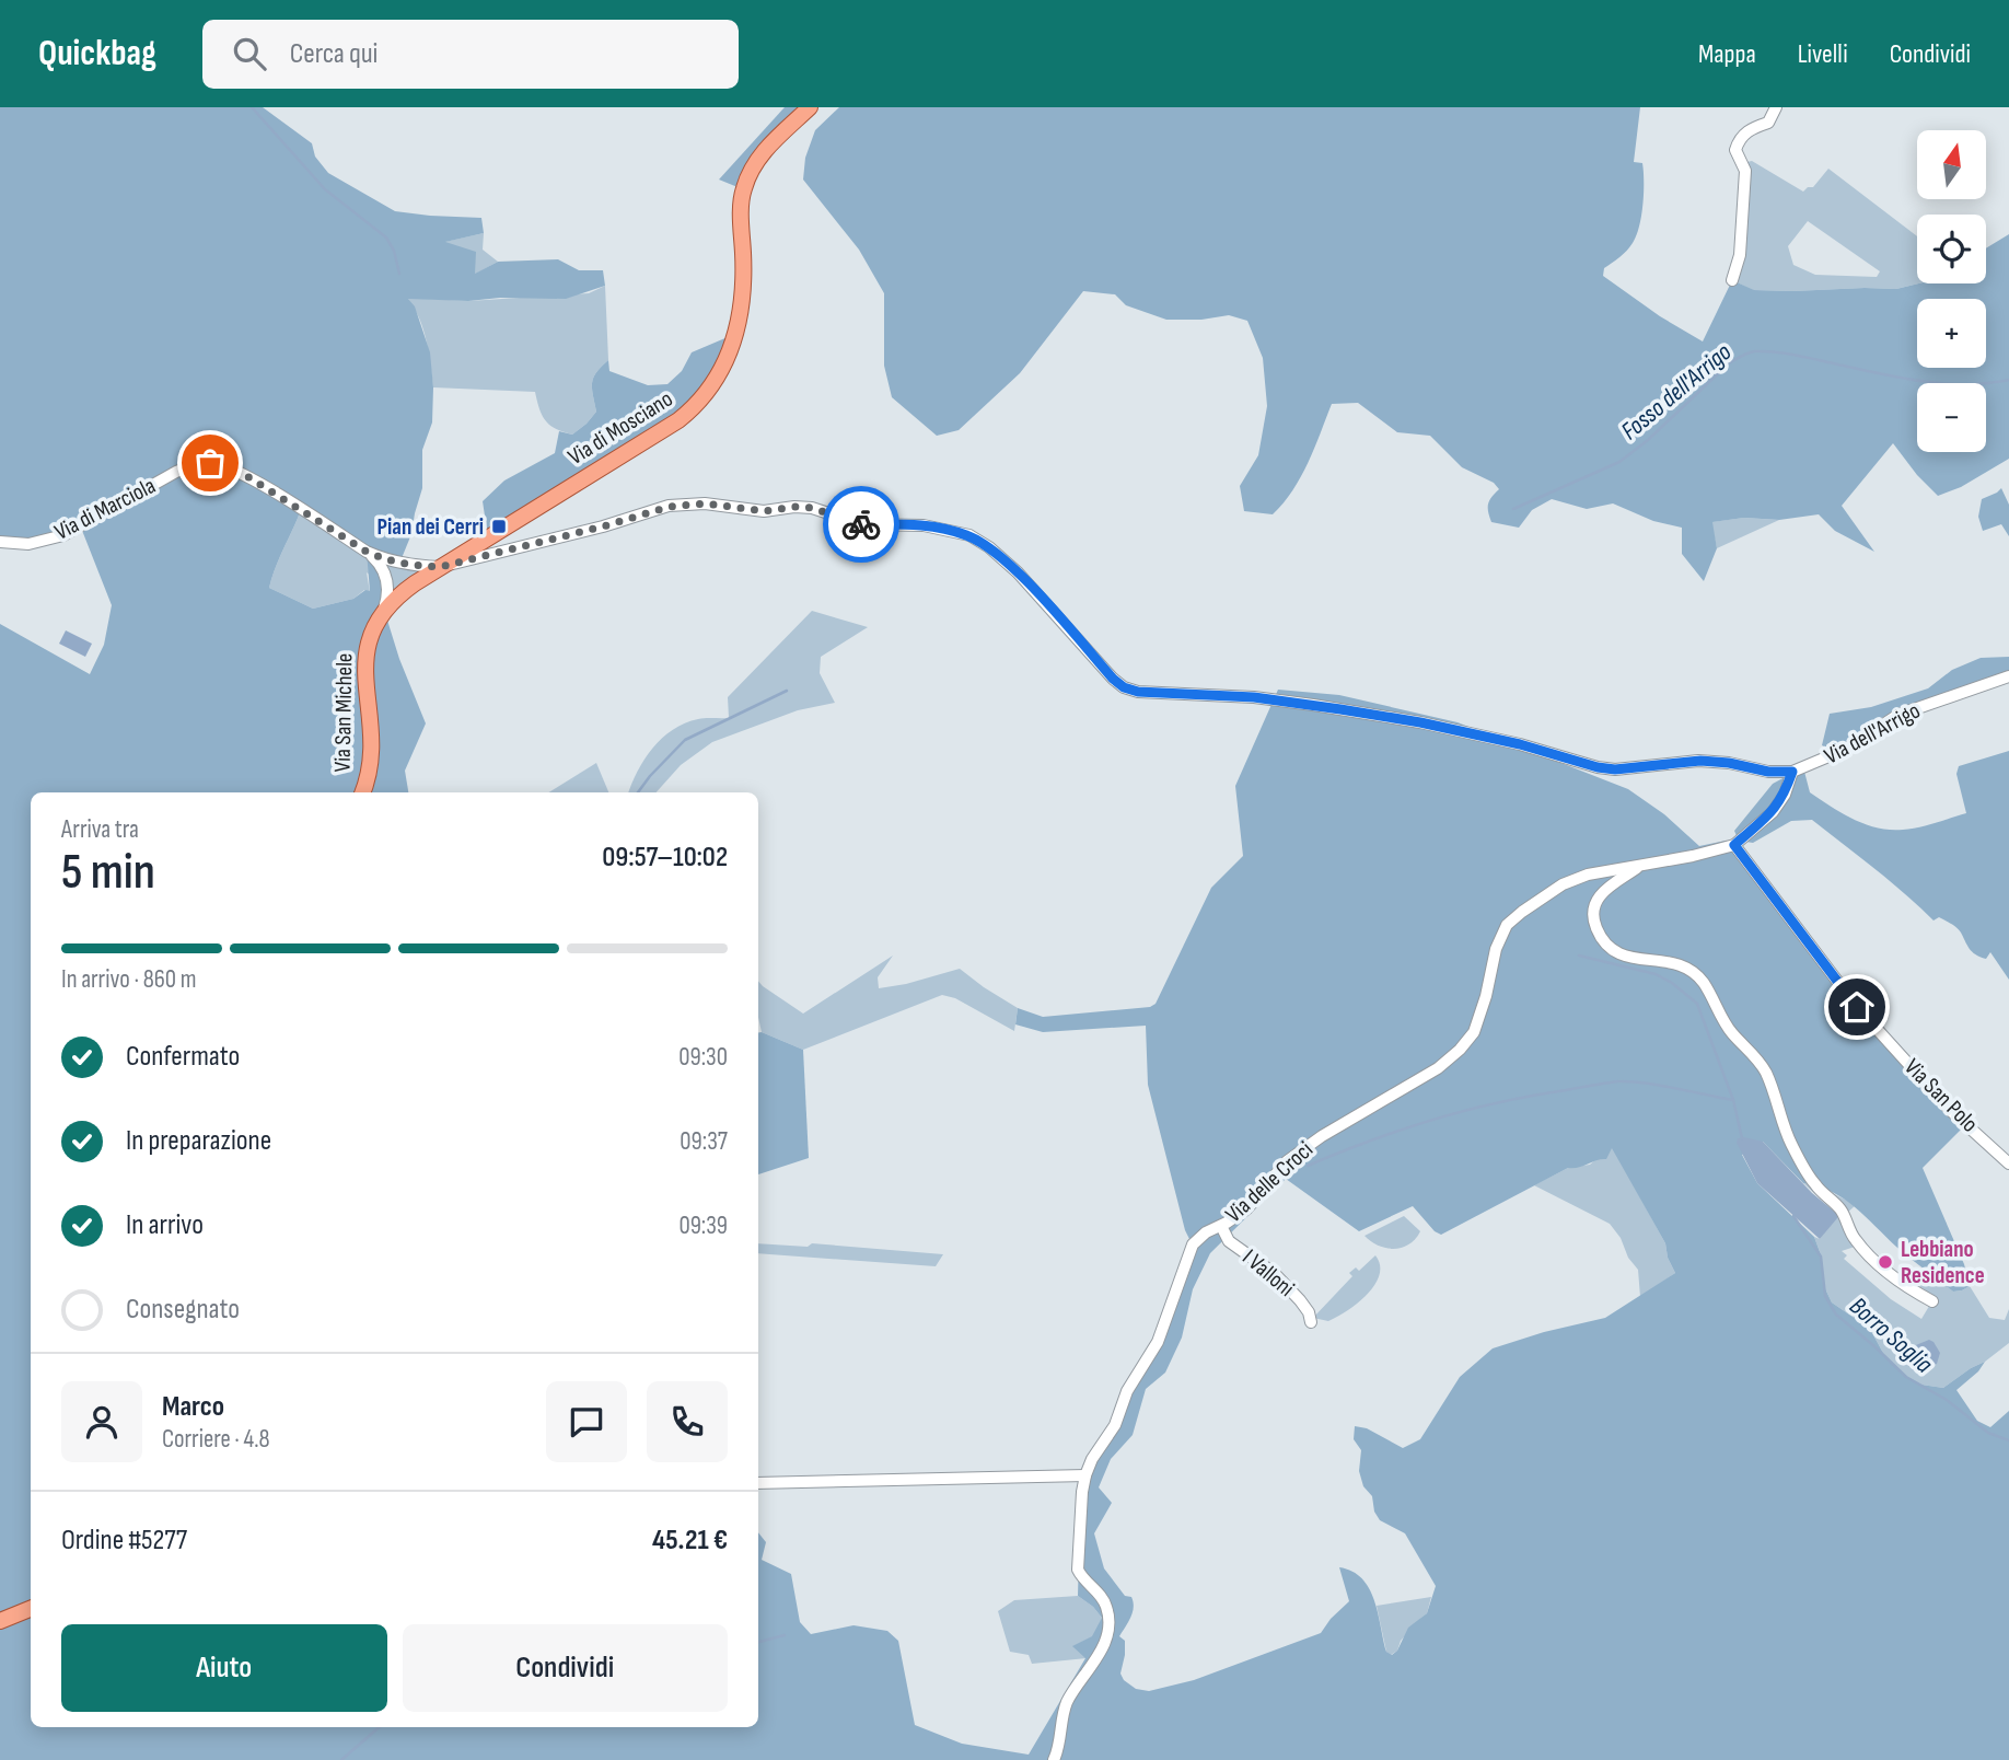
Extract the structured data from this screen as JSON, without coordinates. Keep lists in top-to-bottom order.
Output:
{
  "streets": {
    "main road": ["Via di Mosciano", "Via San Michele"],
    "street": [
      "Via di Marciola",
      "Via dell'Arrigo",
      "Via San Polo",
      "Via delle Croci",
      "I Valloni"
    ]
  },
  "crossings": [
    ["Via di Mosciano", "Via di Marciola"],
    ["Via di Mosciano", "Via San Michele"],
    ["Via di Mosciano", "Via dell'Arrigo"],
    ["Via di Marciola", "Via San Michele"],
    ["Via di Marciola", "Via dell'Arrigo"],
    ["Via San Michele", "Via dell'Arrigo"],
    ["Via dell'Arrigo", "Via delle Croci"],
    ["Via San Polo", "Via delle Croci"],
    ["Via delle Croci", "I Valloni"]
  ],
  "water": ["Fosso dell'Arrigo", "Borro Soglia"],
  "places": {
    "transit": ["Pian dei Cerri"],
    "other": ["Lebbiano Residence"]
  },
  "north": "top",
  "page": {
    "header": "Quickbag",
    "search": "Cerca qui",
    "nav": ["Mappa", "Livelli", "Condividi"],
    "map_buttons": ["+", "−"],
    "heading": ["5 min", "Arriva tra", "09:57–10:02"],
    "panel": [
      "Marco",
      "Corriere · 4.8",
      "Ordine #5277",
      "45.21 €"
    ],
    "bar": "In arrivo · 860 m",
    "list": [
      ["Confermato", "09:30"],
      ["In preparazione", "09:37"],
      ["In arrivo", "09:39"],
      "Consegnato"
    ],
    "buttons": ["Aiuto", "Condividi"]
  }
}
